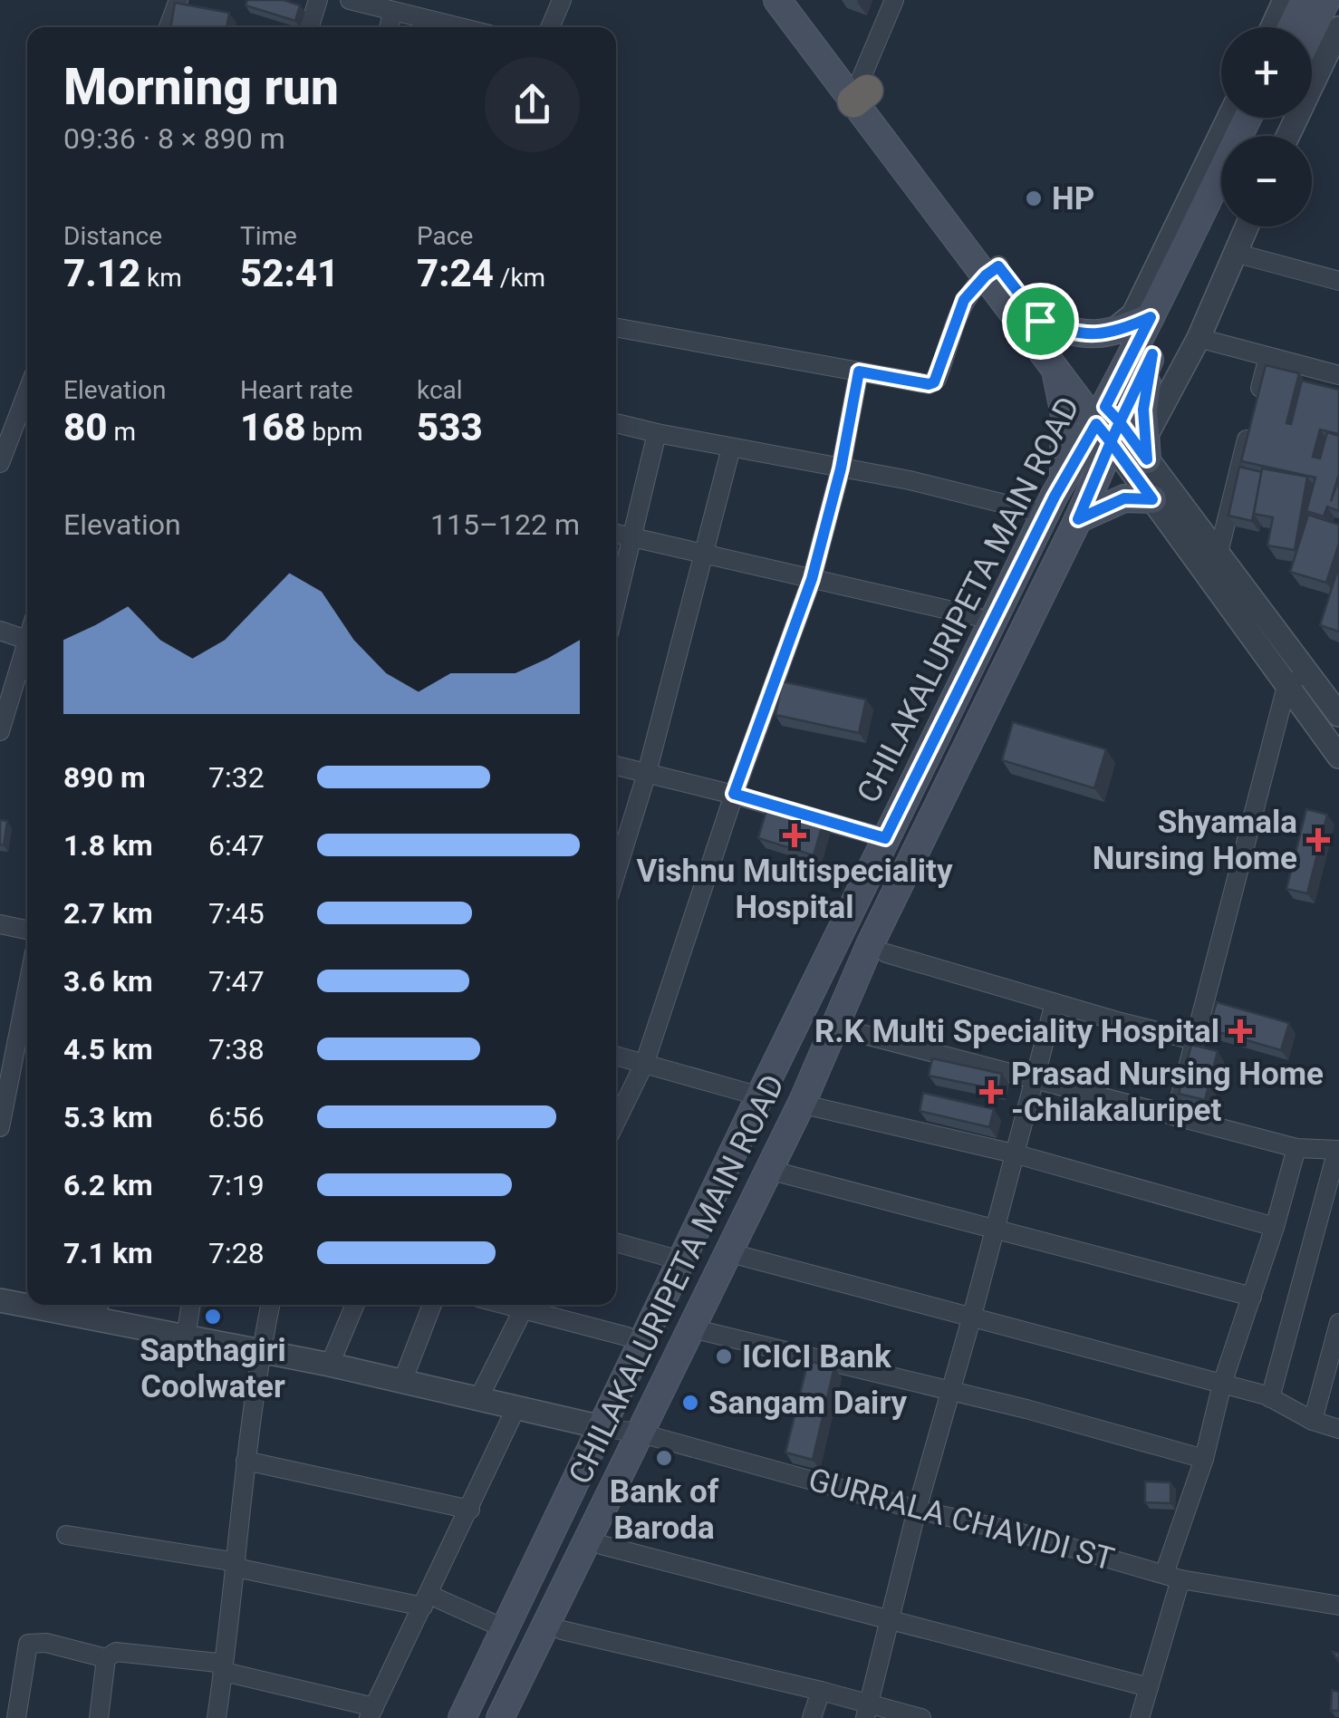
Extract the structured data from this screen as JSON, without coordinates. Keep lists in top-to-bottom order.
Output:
{
  "streets": {
    "main road": ["CHILAKALURIPETA MAIN ROAD"],
    "street": ["GURRALA CHAVIDI ST"]
  },
  "crossings": [
    ["CHILAKALURIPETA MAIN ROAD", "GURRALA CHAVIDI ST"]
  ],
  "places": {
    "other": [
      "HP",
      "Sapthagiri Coolwater",
      "ICICI Bank",
      "Sangam Dairy",
      "Bank of Baroda"
    ],
    "health": [
      "Vishnu Multispeciality Hospital",
      "Shyamala Nursing Home",
      "R.K Multi Speciality Hospital",
      "Prasad Nursing Home -Chilakaluripet"
    ]
  },
  "page": {
    "map_buttons": ["+", "−"],
    "heading": ["Morning run", "09:36 · 8 × 890 m"],
    "stats": [
      ["Distance", "7.12 km"],
      ["Time", "52:41"],
      ["Pace", "7:24 /km"],
      ["Elevation", "80 m"],
      ["Heart rate", "168 bpm"],
      ["kcal", "533"]
    ],
    "chart": ["Elevation", "115–122 m"],
    "list": [
      {
        "name": "890 m",
        "note": "7:32"
      },
      {
        "name": "1.8 km",
        "note": "6:47"
      },
      {
        "name": "2.7 km",
        "note": "7:45"
      },
      {
        "name": "3.6 km",
        "note": "7:47"
      },
      {
        "name": "4.5 km",
        "note": "7:38"
      },
      {
        "name": "5.3 km",
        "note": "6:56"
      },
      {
        "name": "6.2 km",
        "note": "7:19"
      },
      {
        "name": "7.1 km",
        "note": "7:28"
      }
    ]
  }
}
